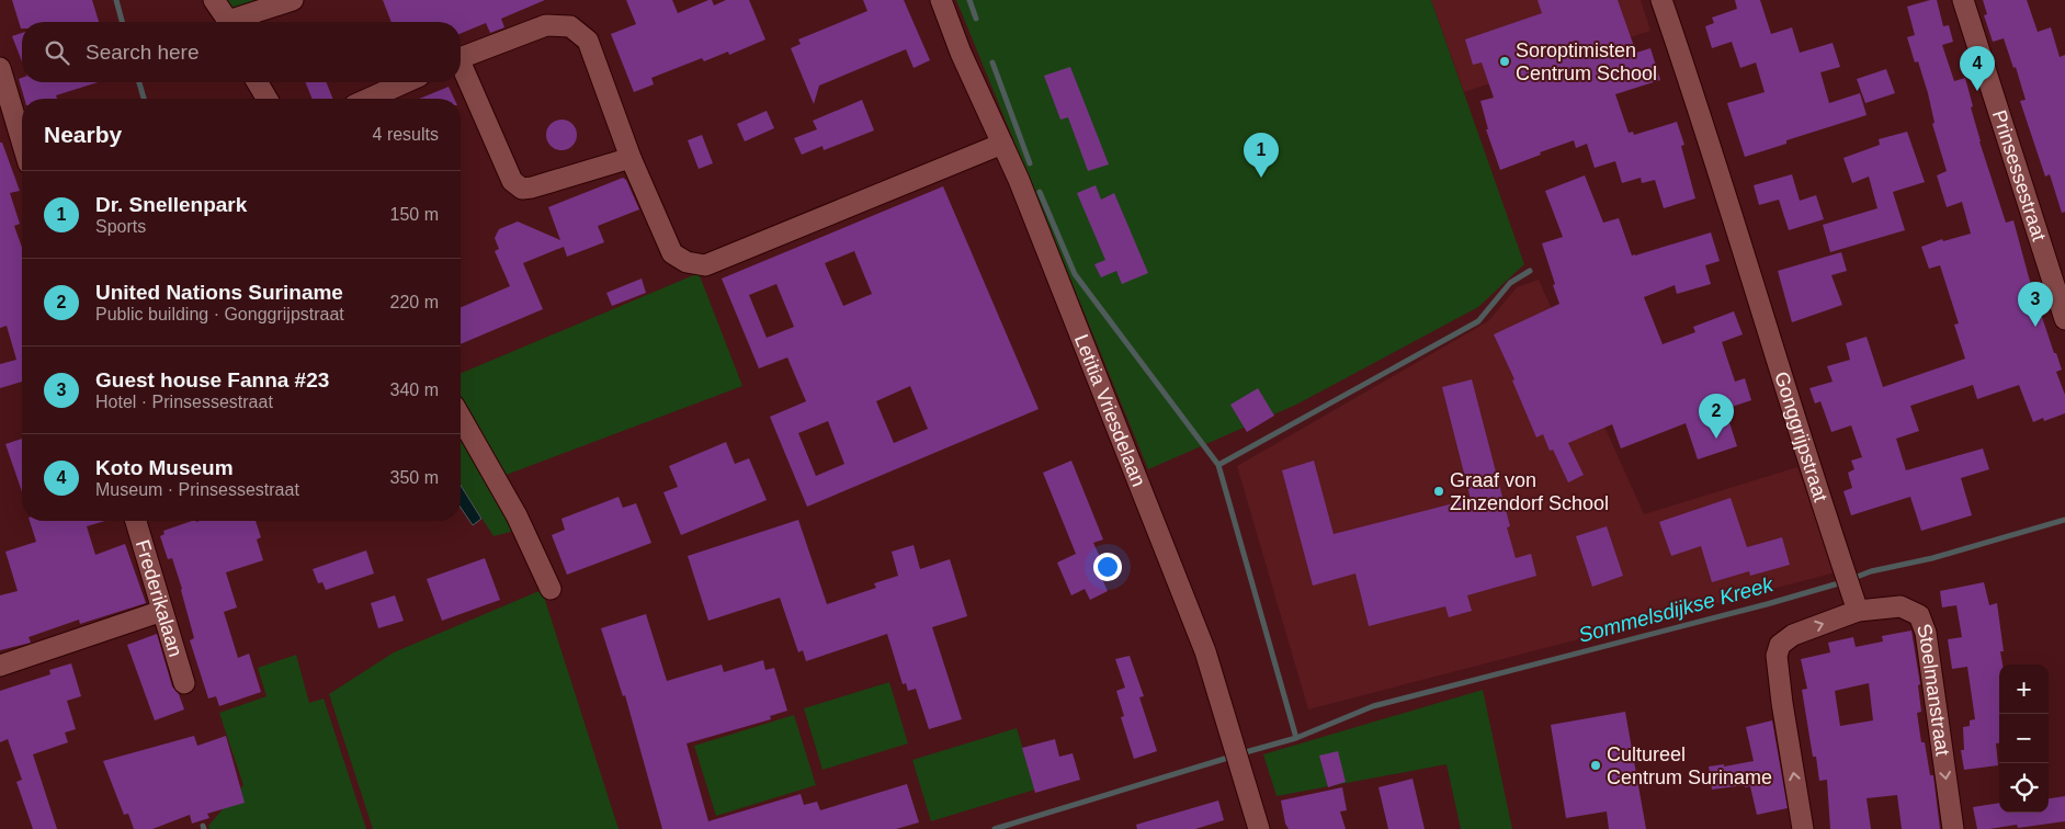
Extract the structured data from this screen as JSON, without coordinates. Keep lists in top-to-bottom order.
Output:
{
  "streets": {
    "street": [
      "Prinsessestraat",
      "Letitia Vriesdelaan",
      "Gonggrijpstraat",
      "Frederikalaan",
      "Stoelmanstraat"
    ]
  },
  "crossings": [
    ["Gonggrijpstraat", "Stoelmanstraat"]
  ],
  "one_way": ["Stoelmanstraat"],
  "water": ["Sommelsdijkse Kreek"],
  "places": ["Soroptimisten Centrum School", "Graaf von Zinzendorf School", "Cultureel Centrum Suriname"],
  "page": {
    "search": "Search here",
    "pins": [
      "4",
      "1",
      "3",
      "2"
    ],
    "heading": ["Nearby", "4 results"],
    "list": [
      {
        "mark": "1",
        "name": "Dr. Snellenpark",
        "note": "Sports",
        "value": "150 m"
      },
      {
        "mark": "2",
        "name": "United Nations Suriname",
        "note": "Public building · Gonggrijpstraat",
        "value": "220 m"
      },
      {
        "mark": "3",
        "name": "Guest house Fanna #23",
        "note": "Hotel · Prinsessestraat",
        "value": "340 m"
      },
      {
        "mark": "4",
        "name": "Koto Museum",
        "note": "Museum · Prinsessestraat",
        "value": "350 m"
      }
    ],
    "map_buttons": ["+", "−"]
  }
}
